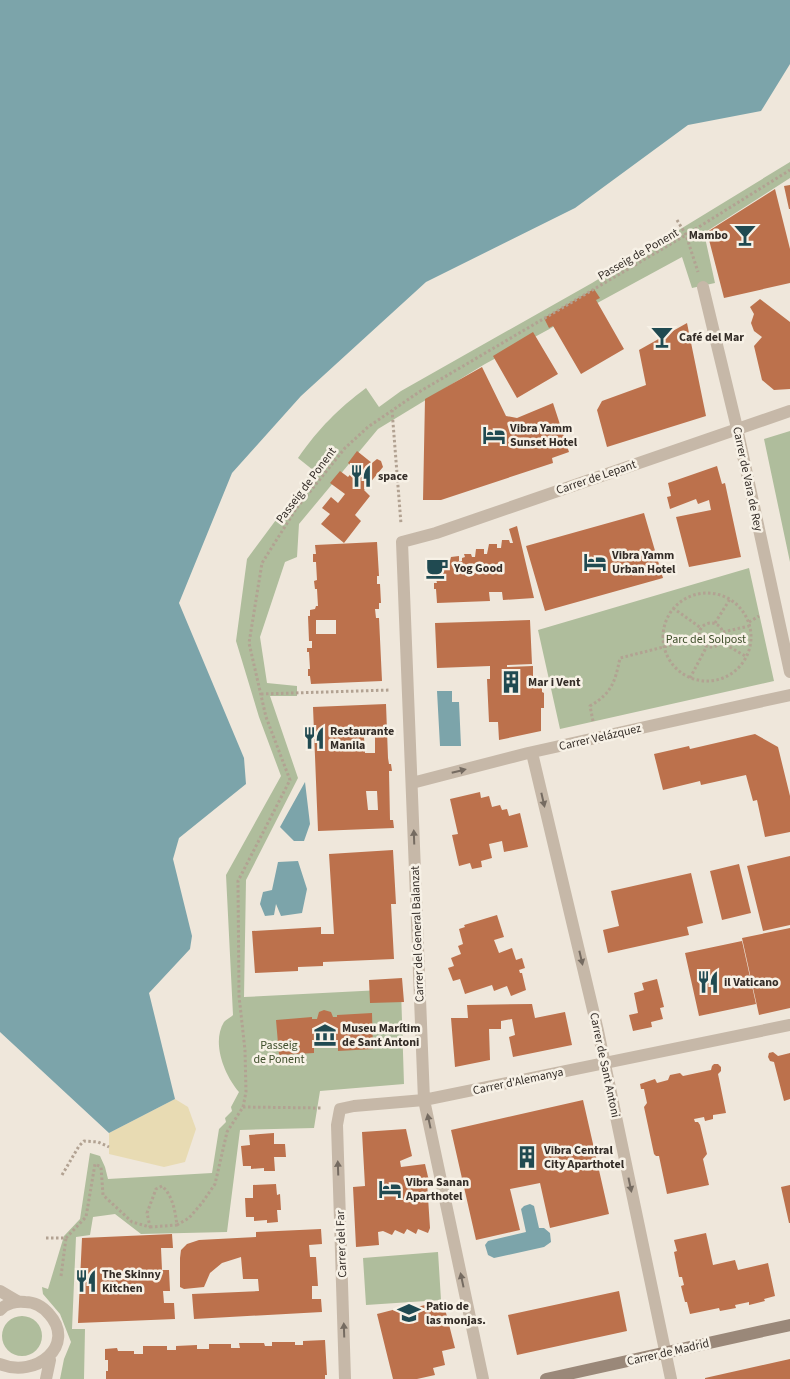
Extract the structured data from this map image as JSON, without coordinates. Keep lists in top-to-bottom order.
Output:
{
  "streets": {
    "street": [
      "Carrer de Lepant",
      "Carrer de Vara de Rey",
      "Carrer Velázquez",
      "Carrer del General Balanzat",
      "Carrer de Sant Antoni",
      "Carrer d'Alemanya",
      "Carrer del Far",
      "Carrer de Madrid"
    ],
    "path": ["Passeig de Ponent"]
  },
  "crossings": [
    ["Carrer de Lepant", "Carrer de Vara de Rey"],
    ["Carrer de Lepant", "Carrer del General Balanzat"],
    ["Carrer Velázquez", "Carrer del General Balanzat"],
    ["Carrer Velázquez", "Carrer de Sant Antoni"],
    ["Carrer del General Balanzat", "Carrer d'Alemanya"],
    ["Carrer de Sant Antoni", "Carrer d'Alemanya"],
    ["Carrer de Sant Antoni", "Carrer de Madrid"],
    ["Carrer d'Alemanya", "Carrer del Far"]
  ],
  "one_way": ["Carrer del General Balanzat", "Carrer de Sant Antoni", "Carrer del Far"],
  "parks": ["Parc del Solpost", "Passeig de Ponent"],
  "places": {
    "bar": ["Mambo", "Café del Mar"],
    "hotel": ["Vibra Yamm Sunset Hotel", "Vibra Yamm Urban Hotel", "Vibra Sanan Aparthotel"],
    "restaurant": [
      "space",
      "Restaurante Manila",
      "il Vaticano",
      "The Skinny Kitchen"
    ],
    "cafe": ["Yog Good"],
    "building": ["Mar i Vent", "Vibra Central City Aparthotel"],
    "museum": ["Museu Marítim de Sant Antoni"],
    "school or university": ["Patio de las monjas."]
  }
}
